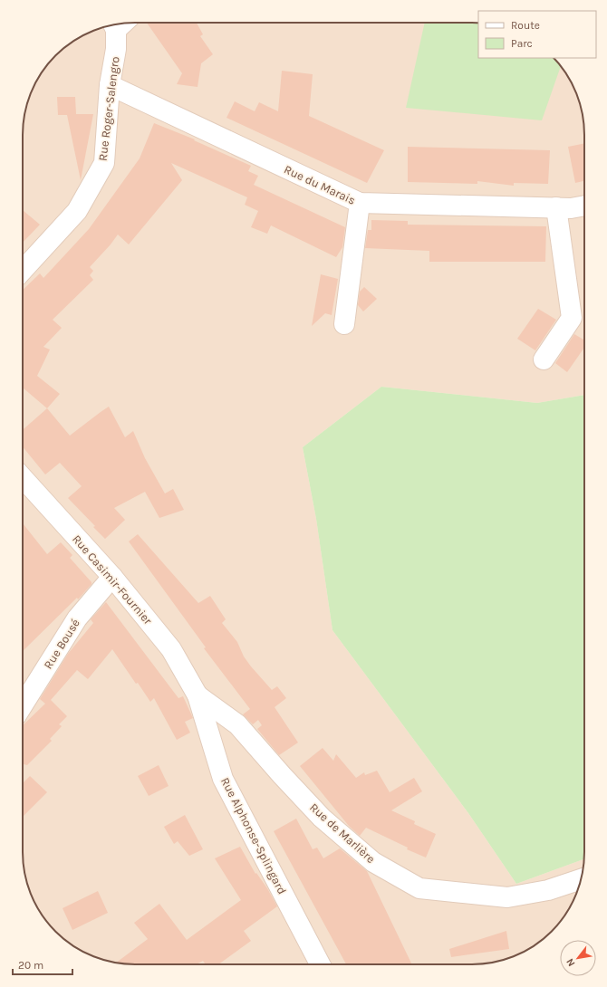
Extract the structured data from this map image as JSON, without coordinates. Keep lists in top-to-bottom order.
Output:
{
  "streets": {
    "street": [
      "Rue Roger-Salengro",
      "Rue du Marais",
      "Rue Casimir-Fournier",
      "Rue Bousé",
      "Rue de Marlière",
      "Rue Alphonse-Splingard"
    ]
  },
  "crossings": [
    ["Rue Roger-Salengro", "Rue du Marais"],
    ["Rue Casimir-Fournier", "Rue Bousé"],
    ["Rue Casimir-Fournier", "Rue de Marlière"],
    ["Rue Casimir-Fournier", "Rue Alphonse-Splingard"],
    ["Rue de Marlière", "Rue Alphonse-Splingard"]
  ],
  "legend": ["Route", "Parc"],
  "scale_bar": "20 m",
  "north": "bottom left"
}
